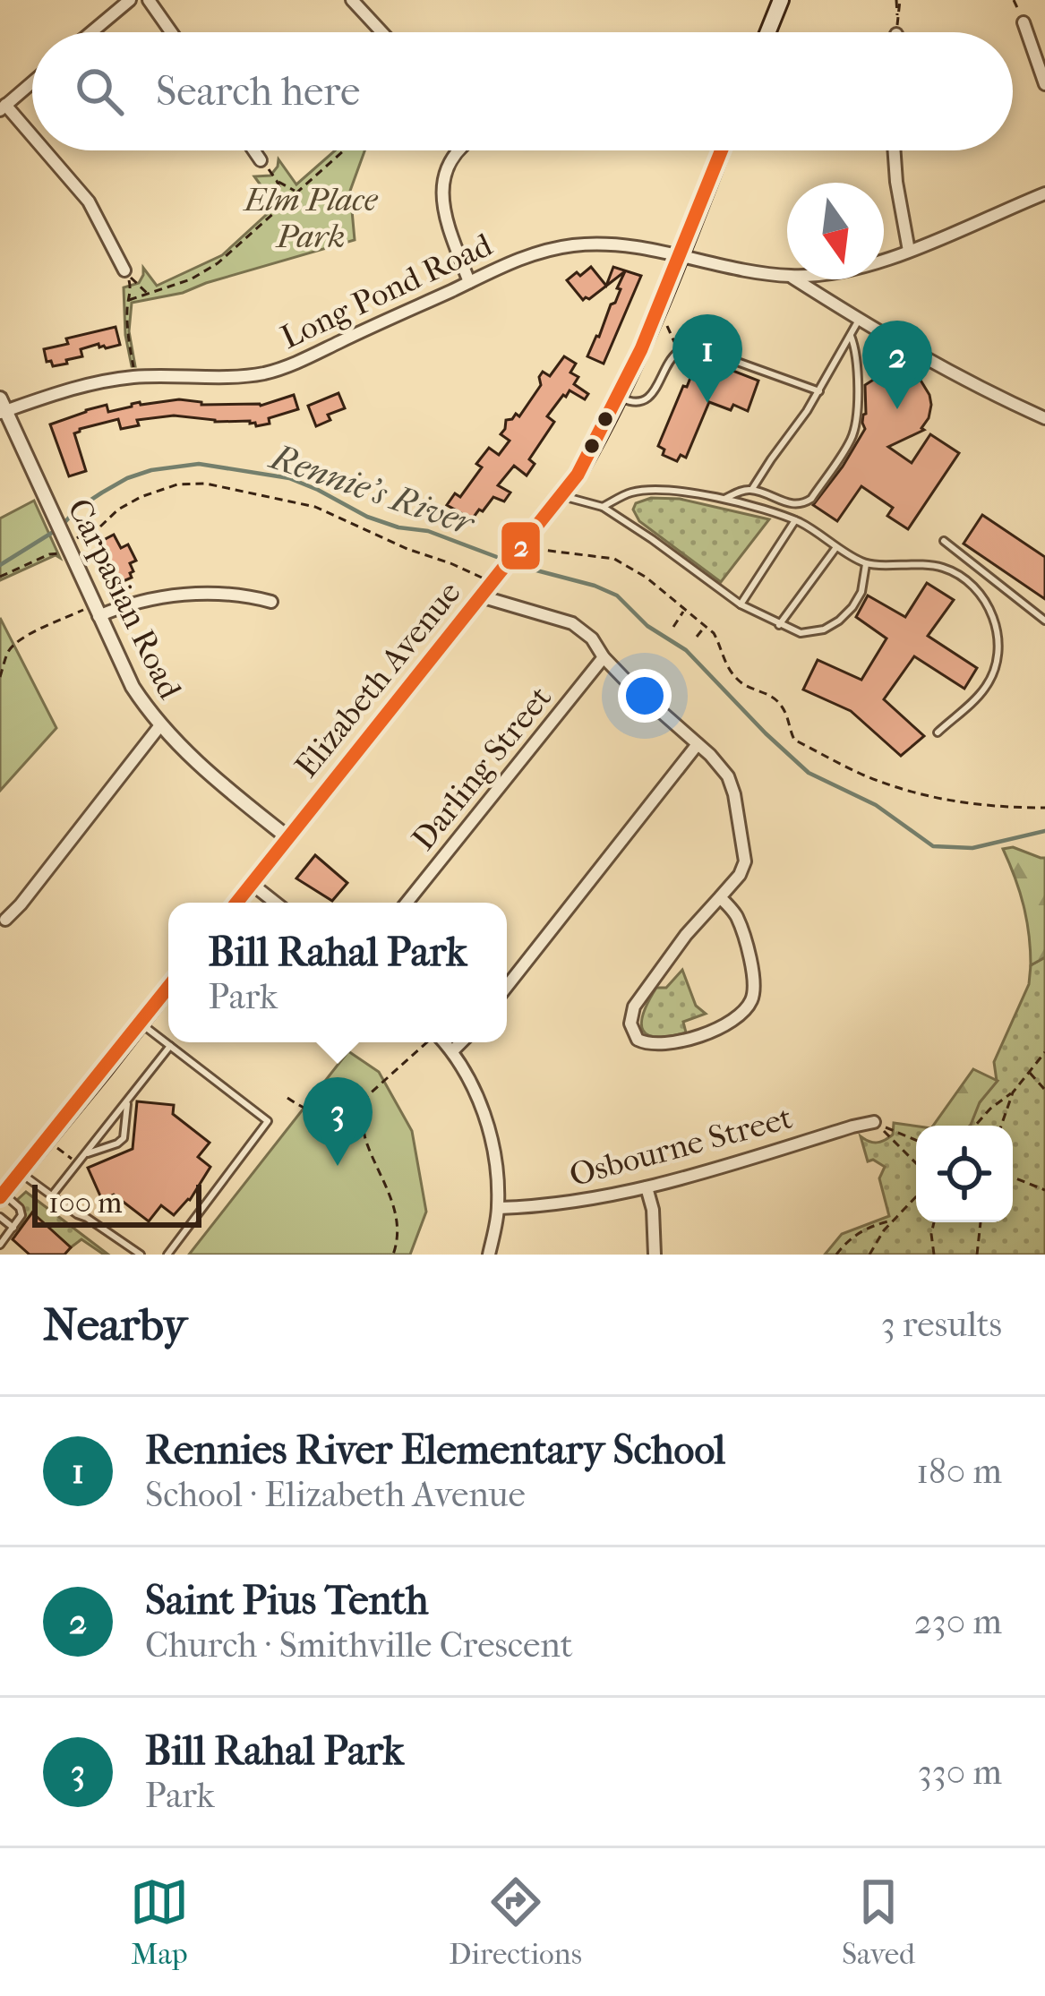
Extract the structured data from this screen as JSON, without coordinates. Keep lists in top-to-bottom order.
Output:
{
  "streets": {
    "main road": ["Elizabeth Avenue"],
    "street": [
      "Long Pond Road",
      "Carpasian Road",
      "Darling Street",
      "Osbourne Street"
    ]
  },
  "crossings": [
    ["Long Pond Road", "Carpasian Road"],
    ["Long Pond Road", "Elizabeth Avenue"],
    ["Carpasian Road", "Elizabeth Avenue"]
  ],
  "water": ["Rennie's River"],
  "parks": ["Elm Place Park"],
  "lines": ["transit line 2"],
  "scale_bar": "100 m",
  "north": "bottom",
  "page": {
    "search": "Search here",
    "pins": ["1", "2", "3"],
    "popup": ["Bill Rahal Park", "Park"],
    "scale": "100 m",
    "heading": ["Nearby", "3 results"],
    "list": [
      {
        "mark": "1",
        "name": "Rennies River Elementary School",
        "note": "School · Elizabeth Avenue",
        "value": "180 m"
      },
      {
        "mark": "2",
        "name": "Saint Pius Tenth",
        "note": "Church · Smithville Crescent",
        "value": "230 m"
      },
      {
        "mark": "3",
        "name": "Bill Rahal Park",
        "note": "Park",
        "value": "330 m"
      }
    ],
    "nav": ["Map", "Directions", "Saved"]
  }
}
